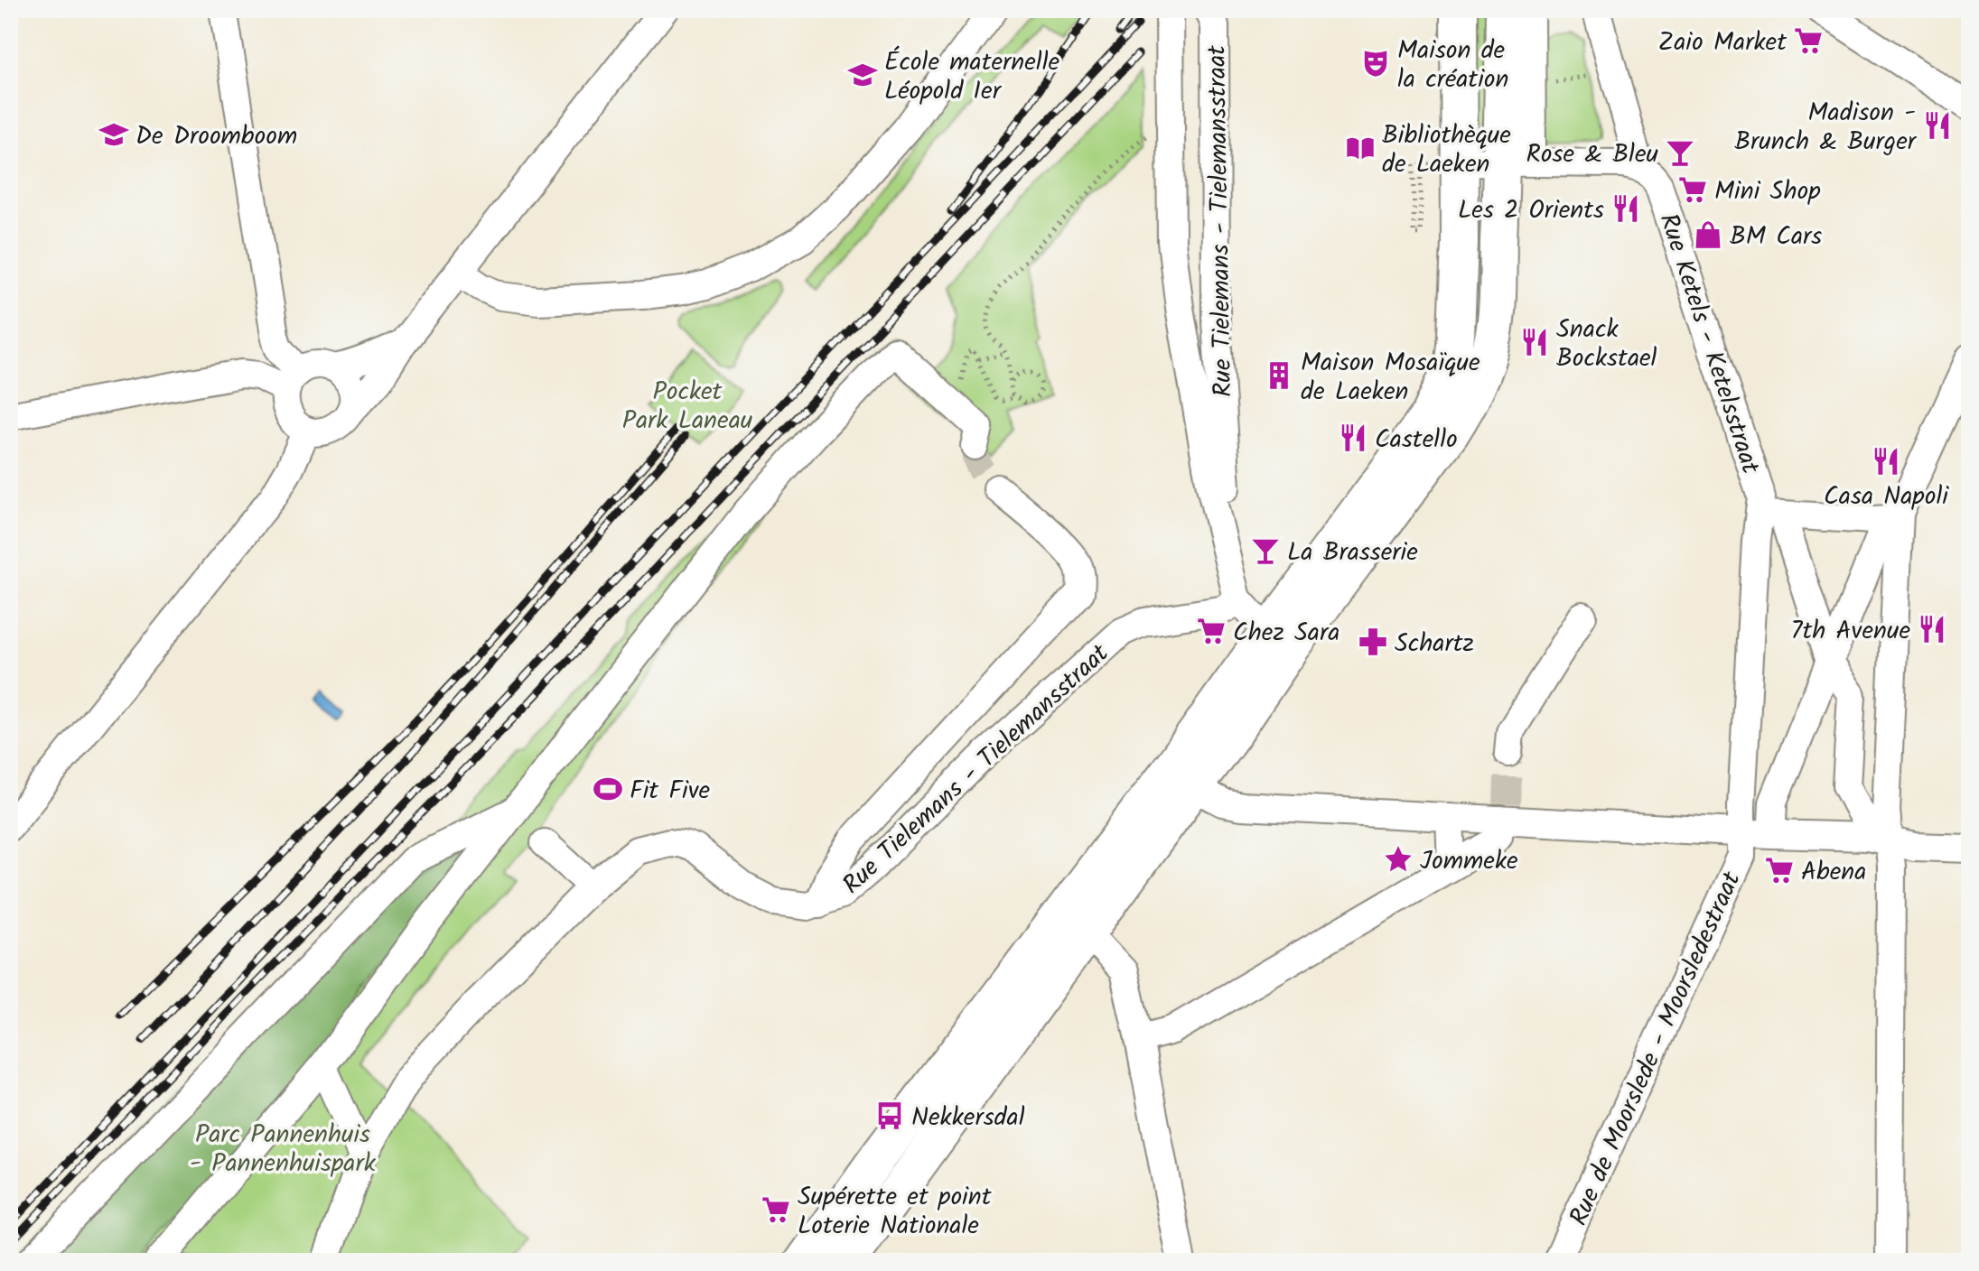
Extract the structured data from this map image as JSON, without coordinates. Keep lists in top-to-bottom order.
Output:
{
  "streets": {
    "street": ["Rue Tielemans - Tielemansstraat", "Rue Ketels - Ketelsstraat", "Rue de Moorslede - Moorsledestraat"]
  },
  "crossings": [
    ["Rue Ketels - Ketelsstraat", "Rue de Moorslede - Moorsledestraat"]
  ],
  "parks": ["Pocket Park Laneau", "Parc Pannenhuis - Pannenhuispark"],
  "places": {
    "supermarket": [
      "Zaio Market",
      "Mini Shop",
      "Chez Sara",
      "Abena",
      "Supérette et point Loterie Nationale"
    ],
    "theatre": ["Maison de la création"],
    "school or university": ["École maternelle Léopold Ier", "De Droomboom"],
    "restaurant": [
      "Madison - Brunch & Burger",
      "Les 2 Orients",
      "Snack Bockstael",
      "Castello",
      "Casa Napoli",
      "7th Avenue"
    ],
    "library": ["Bibliothèque de Laeken"],
    "bar": ["Rose & Bleu", "La Brasserie"],
    "shop": ["BM Cars"],
    "building": ["Maison Mosaïque de Laeken"],
    "pharmacy": ["Schartz"],
    "sports": ["Fit Five"],
    "place": ["Jommeke"],
    "bus stop": ["Nekkersdal"]
  }
}
